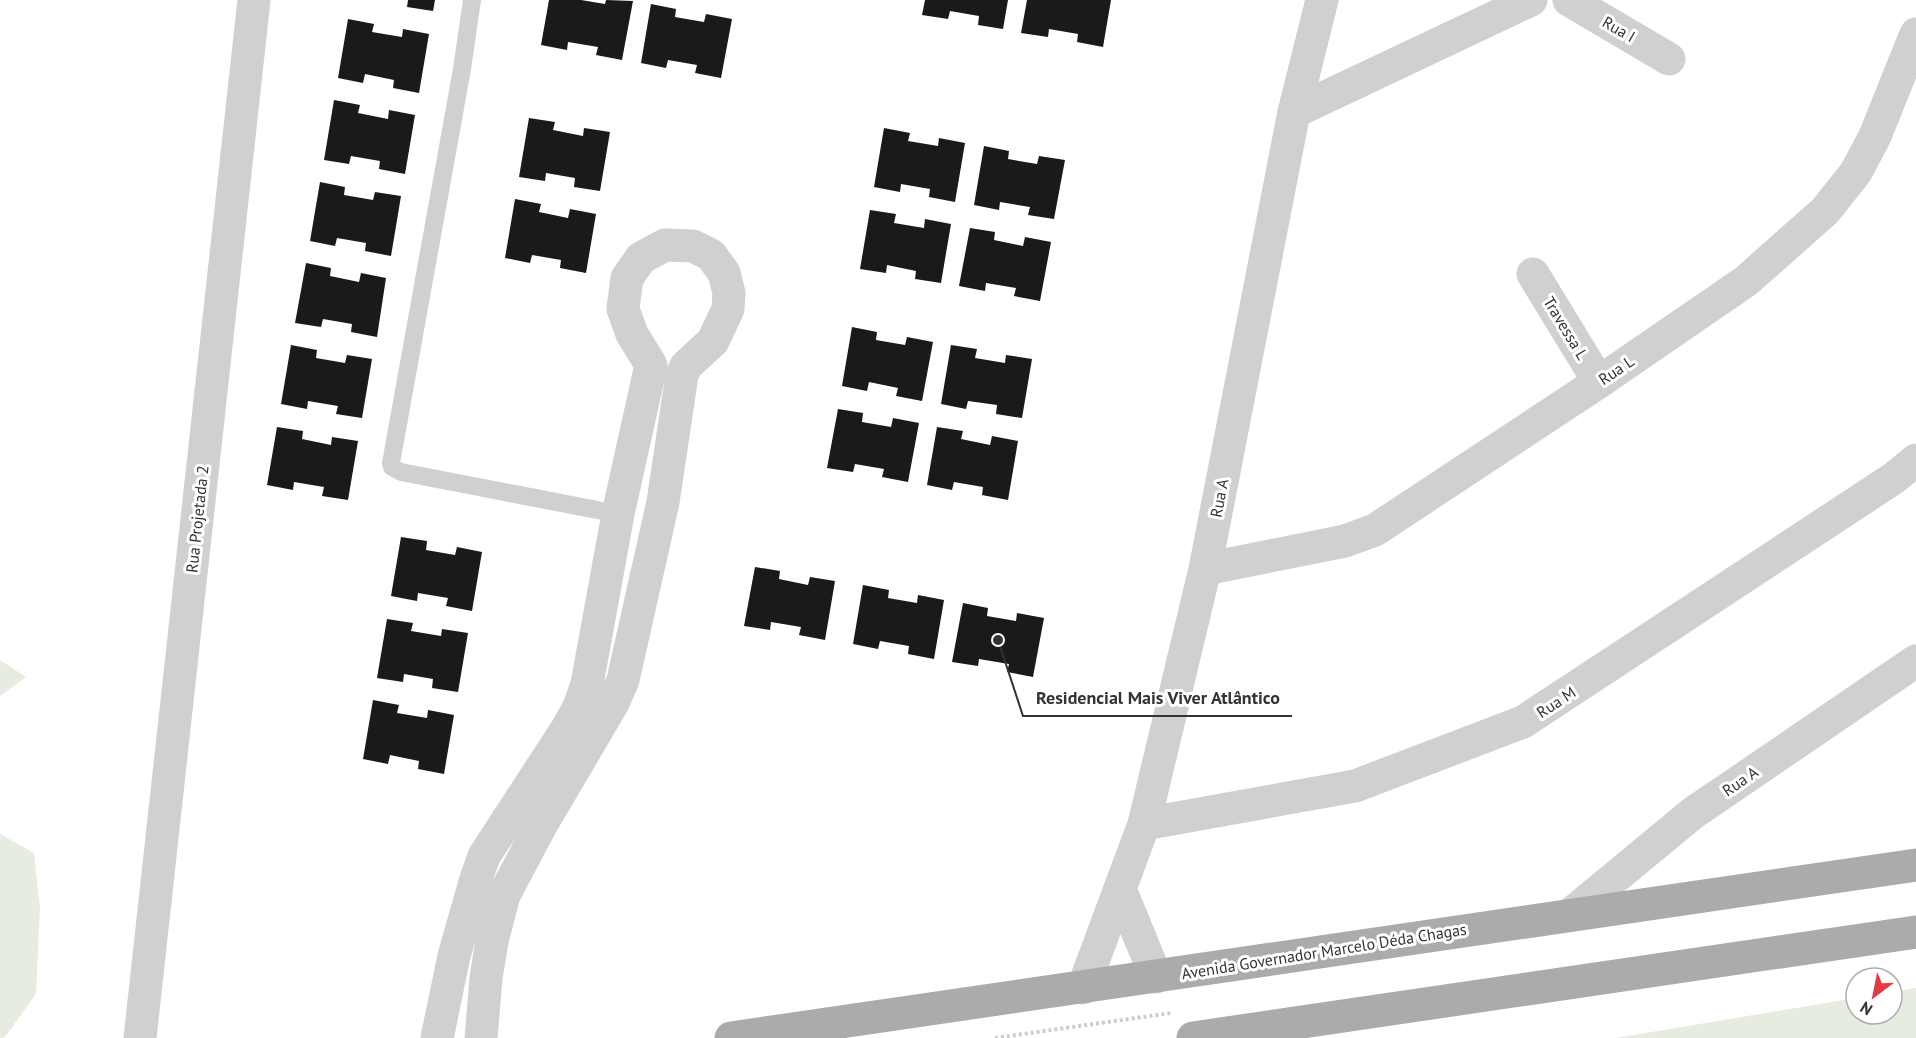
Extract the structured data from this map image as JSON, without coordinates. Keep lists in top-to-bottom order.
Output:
{
  "streets": {
    "main road": ["Avenida Governador Marcelo Déda Chagas"],
    "street": [
      "Rua I",
      "Travessa L",
      "Rua L",
      "Rua A",
      "Rua Projetada 2",
      "Rua M"
    ]
  },
  "crossings": [
    ["Travessa L", "Rua L"],
    ["Rua L", "Rua A"],
    ["Rua A", "Rua M"],
    ["Rua A", "Avenida Governador Marcelo Déda Chagas"]
  ],
  "places": ["Residencial Mais Viver Atlântico"],
  "north": "bottom left"
}
